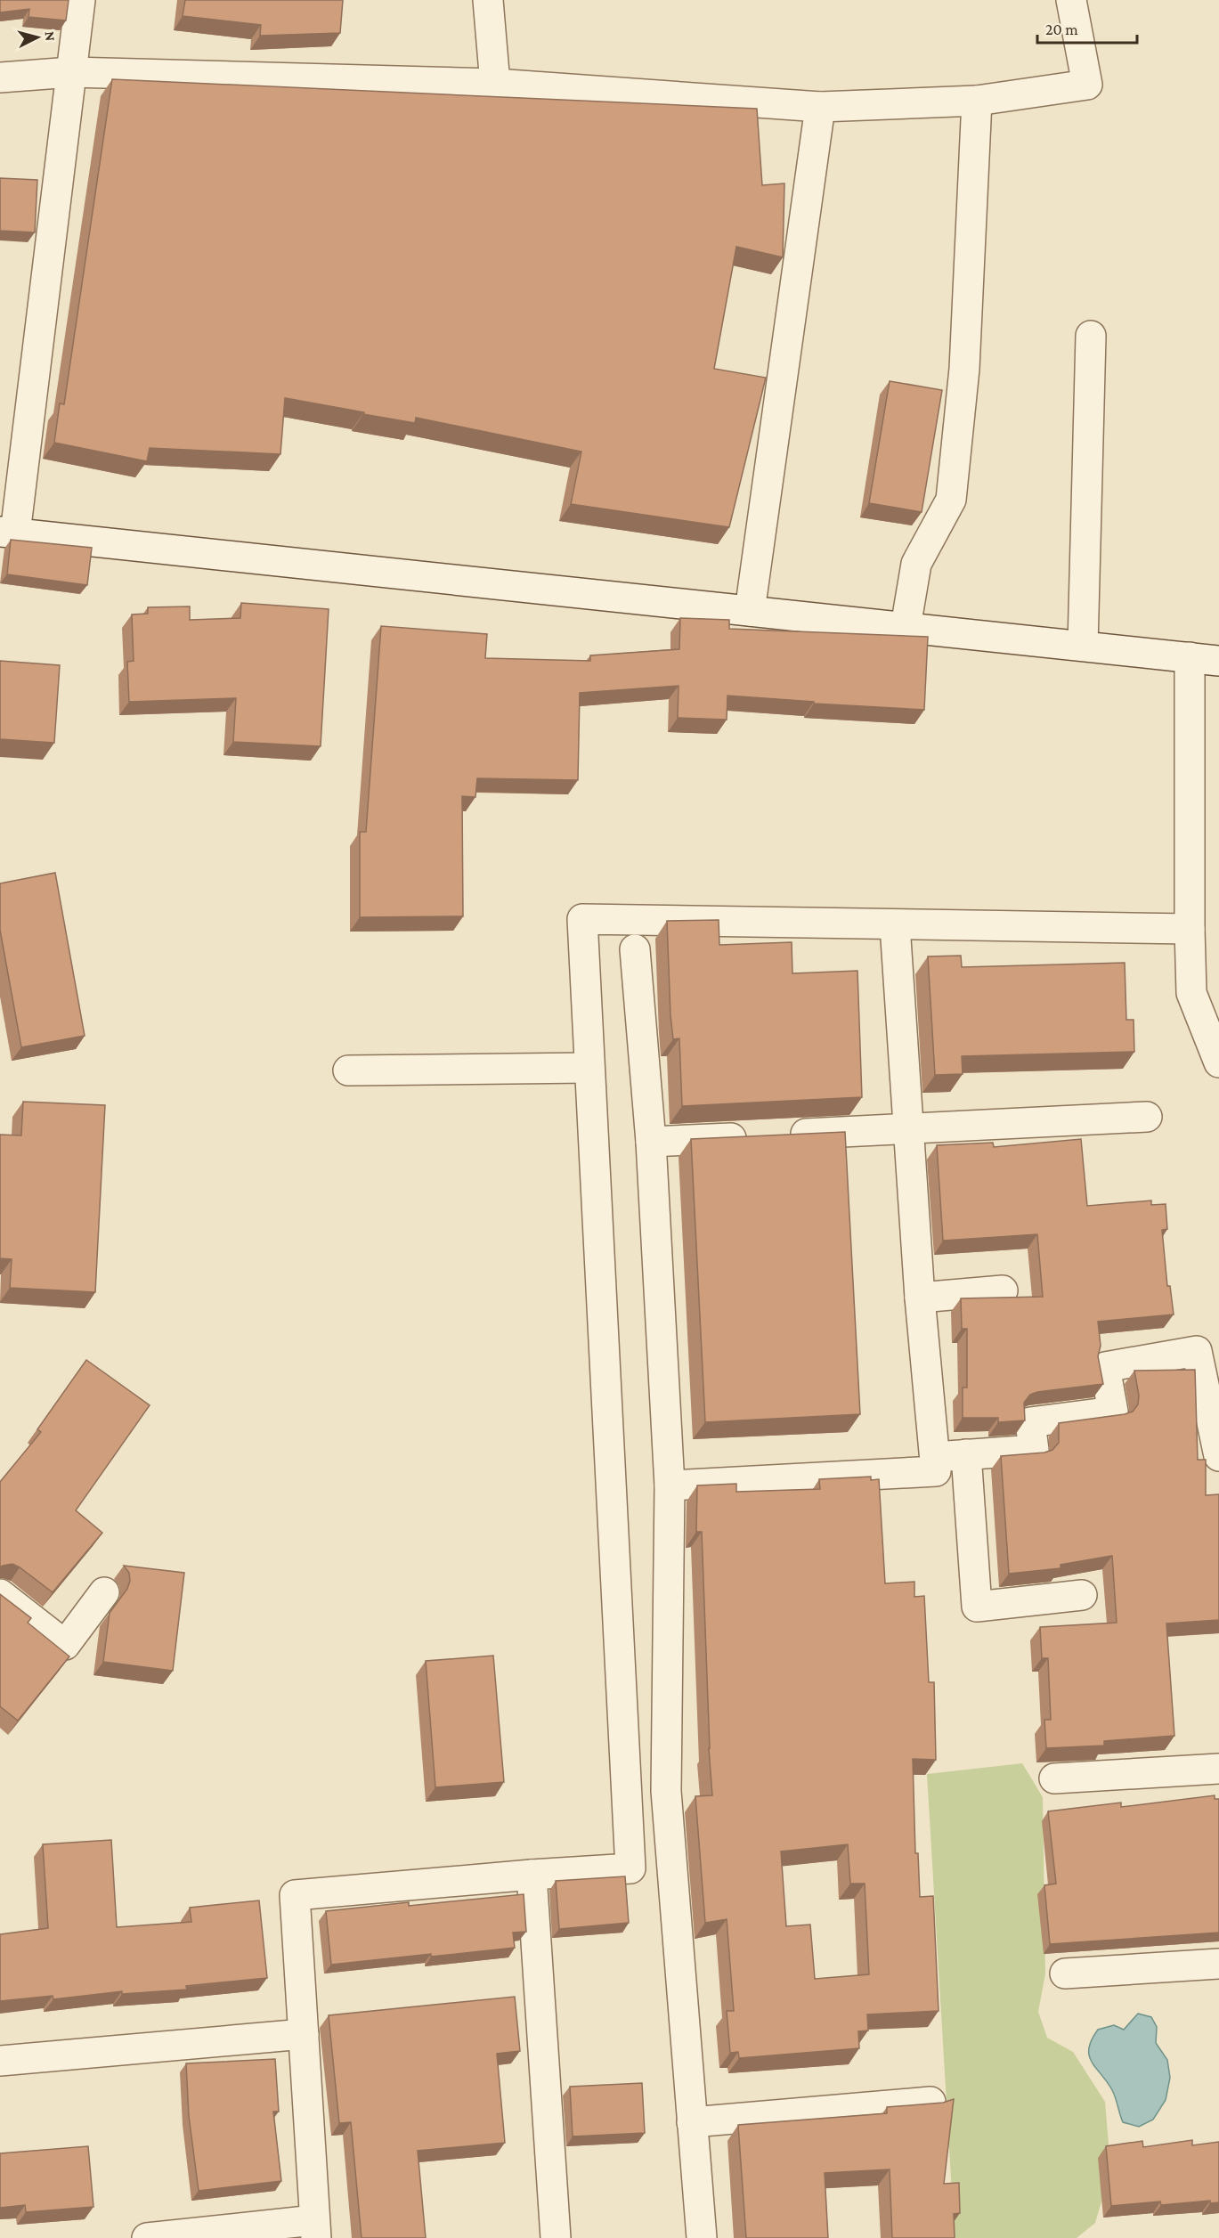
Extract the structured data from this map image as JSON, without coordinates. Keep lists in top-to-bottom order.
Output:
{
  "scale_bar": "20 m",
  "north": "right"
}
